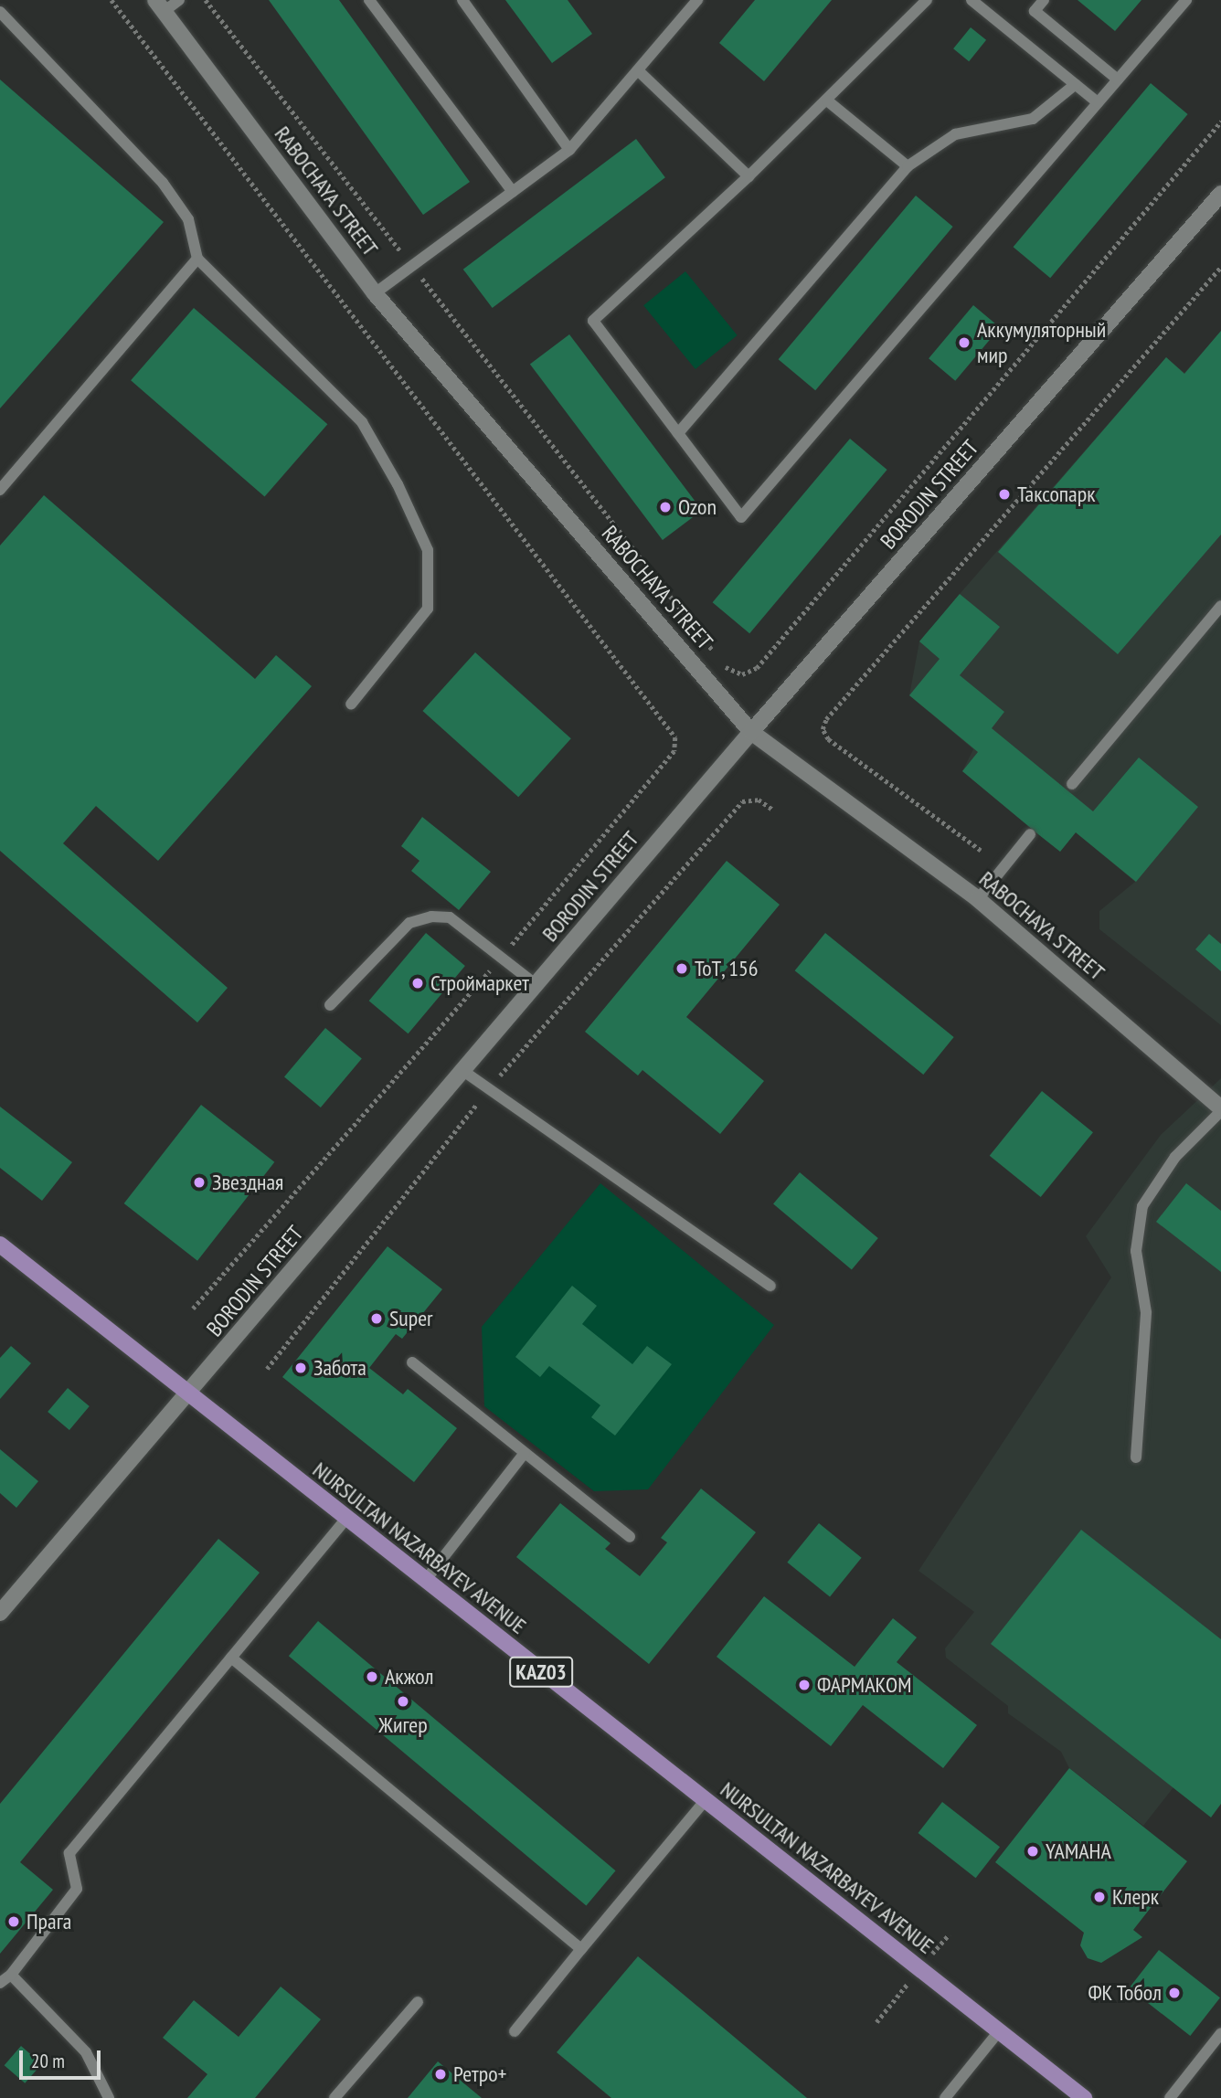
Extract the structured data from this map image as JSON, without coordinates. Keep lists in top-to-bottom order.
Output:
{
  "streets": {
    "main road": ["NURSULTAN NAZARBAYEV AVENUE", "KАZ03"],
    "street": ["RABOCHAYA STREET", "BORODIN STREET"]
  },
  "crossings": [
    ["RABOCHAYA STREET", "BORODIN STREET"],
    ["BORODIN STREET", "NURSULTAN NAZARBAYEV AVENUE"]
  ],
  "places": [
    "Аккумуляторный мир",
    "Таксопарк",
    "Ozon",
    "ТоТ, 156",
    "Строймаркет",
    "Звездная",
    "Super",
    "Забота",
    "Акжол",
    "ФАРМАКОМ",
    "Жигер",
    "YAMAHA",
    "Клерк",
    "Прага",
    "ФК Тобол",
    "Ретро+"
  ],
  "scale_bar": "20 m"
}
